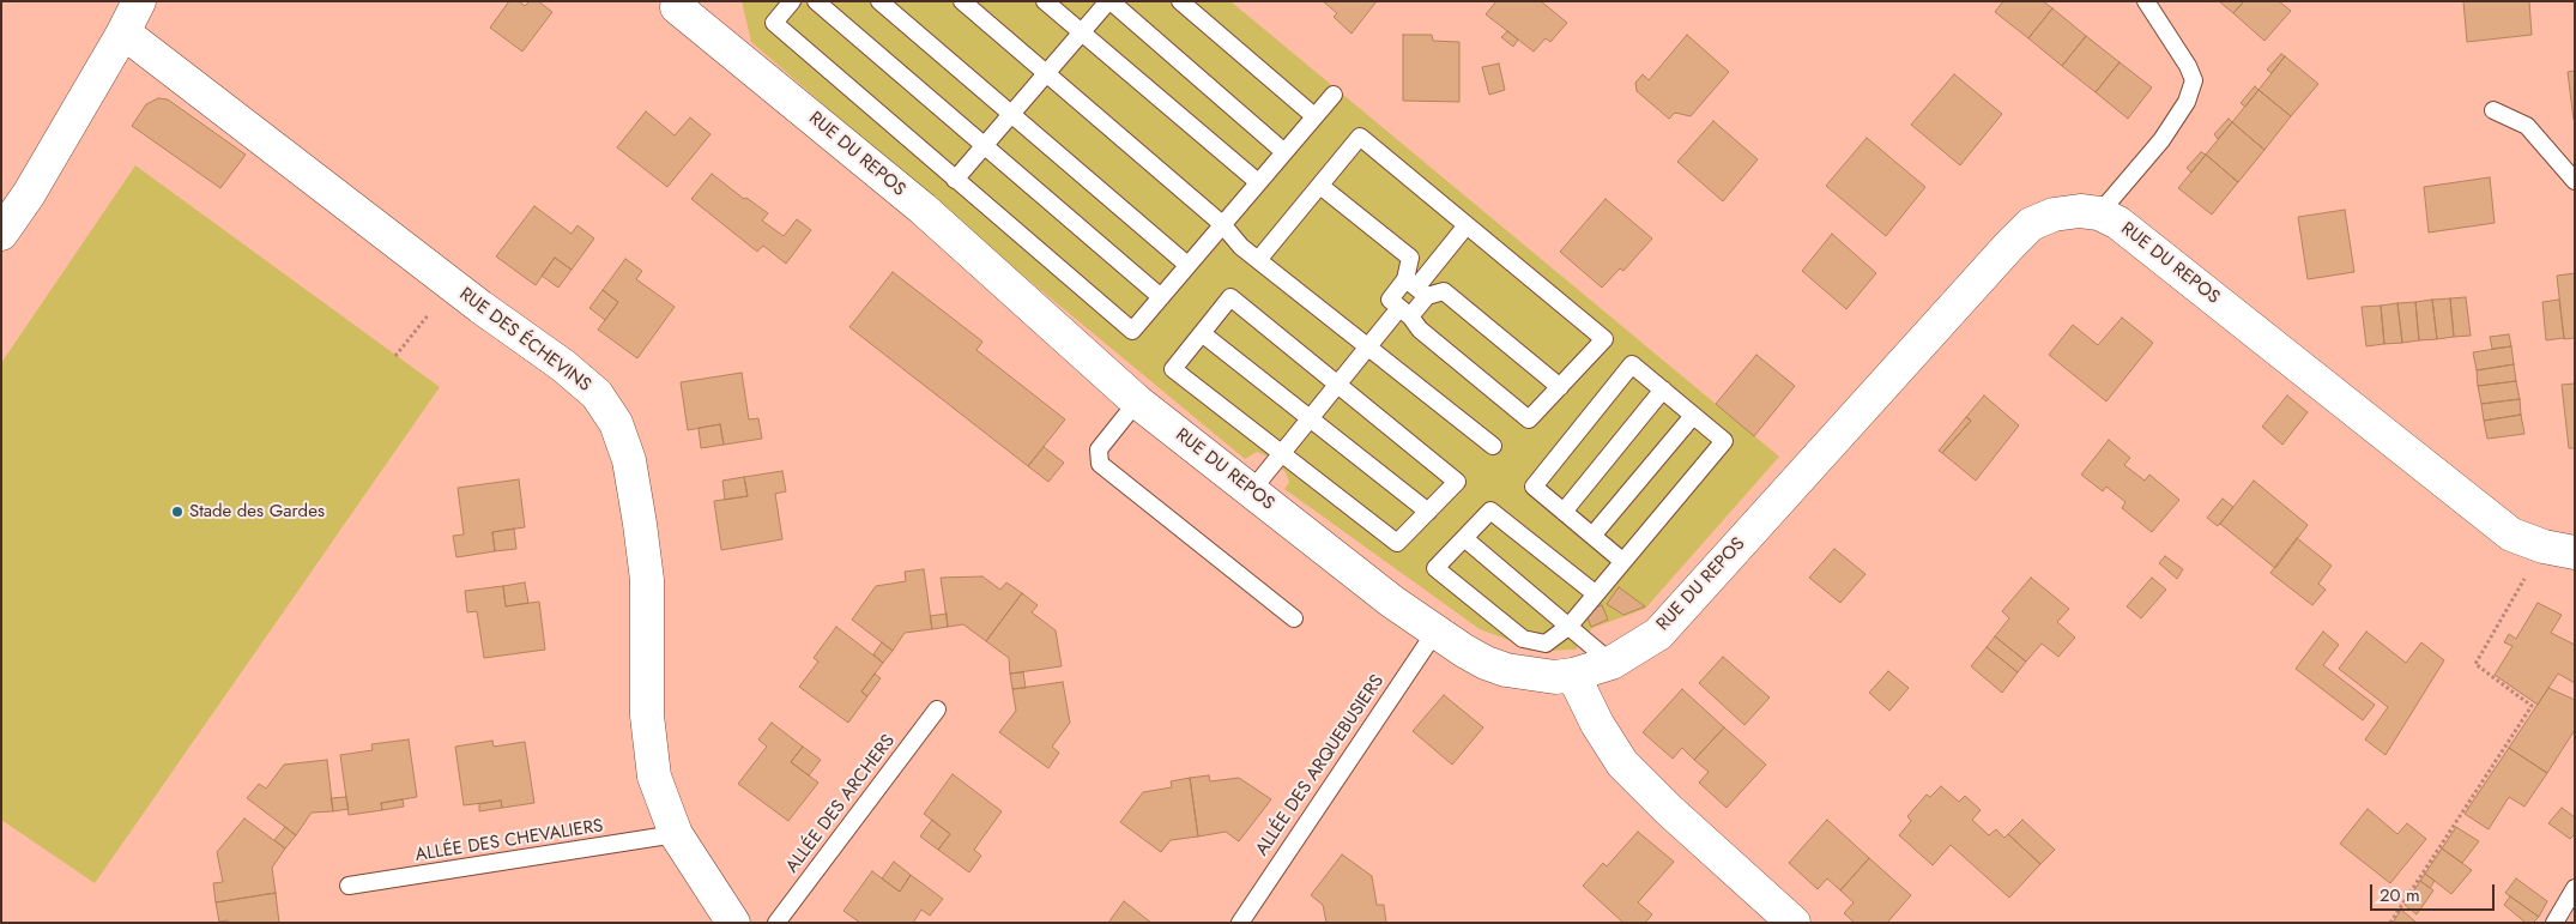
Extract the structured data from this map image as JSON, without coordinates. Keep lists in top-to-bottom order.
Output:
{
  "streets": {
    "street": ["RUE DU REPOS", "RUE DES ÉCHEVINS"],
    "lane": ["ALLÉE DES ARQUEBUSIERS", "ALLÉE DES ARCHERS", "ALLÉE DES CHEVALIERS"]
  },
  "crossings": [
    ["RUE DU REPOS", "ALLÉE DES ARQUEBUSIERS"],
    ["RUE DES ÉCHEVINS", "ALLÉE DES CHEVALIERS"]
  ],
  "places": ["Stade des Gardes"],
  "scale_bar": "20 m"
}
